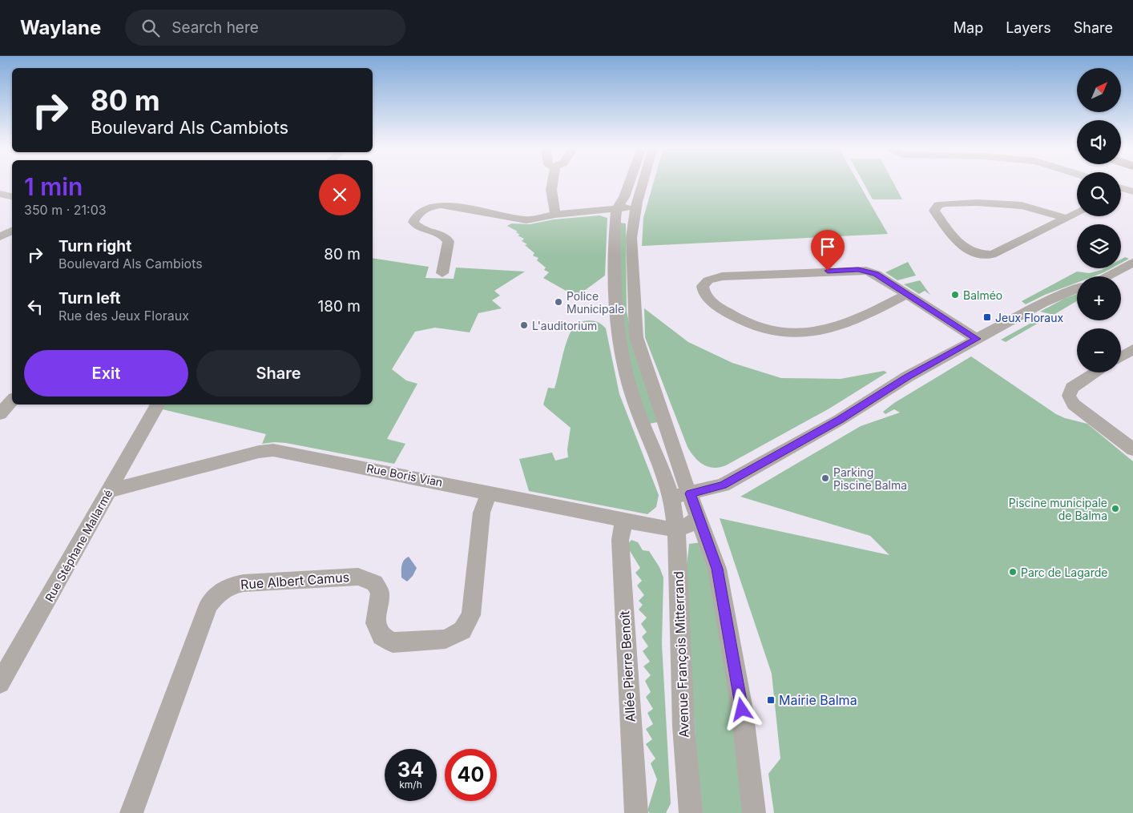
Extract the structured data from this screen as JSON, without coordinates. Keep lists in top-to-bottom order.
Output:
{
  "streets": {
    "street": [
      "Rue Boris Vian",
      "Rue Stéphane Mallarmé",
      "Rue Albert Camus",
      "Avenue François Mitterrand",
      "Allée Pierre Benoît"
    ]
  },
  "crossings": [
    ["Rue Boris Vian", "Rue Stéphane Mallarmé"],
    ["Rue Boris Vian", "Rue Albert Camus"],
    ["Rue Boris Vian", "Avenue François Mitterrand"],
    ["Rue Boris Vian", "Allée Pierre Benoît"]
  ],
  "places": {
    "other": [
      "Balméo",
      "Police Municipale",
      "L'auditorium",
      "Parking Piscine Balma",
      "Piscine municipale de Balma",
      "Parc de Lagarde"
    ],
    "transit": ["Jeux Floraux", "Mairie Balma"]
  },
  "north": "top right",
  "page": {
    "header": "Waylane",
    "search": "Search here",
    "nav": ["Map", "Layers", "Share"],
    "map_buttons": ["+", "−"],
    "turn": ["80 m", "Boulevard Als Cambiots"],
    "heading": ["1 min", "350 m · 21:03"],
    "list": [
      {
        "name": "Turn right",
        "note": "Boulevard Als Cambiots",
        "value": "80 m"
      },
      {
        "name": "Turn left",
        "note": "Rue des Jeux Floraux",
        "value": "180 m"
      }
    ],
    "buttons": ["Exit", "Share"],
    "speed": "34 km/h",
    "limit": "40"
  }
}
